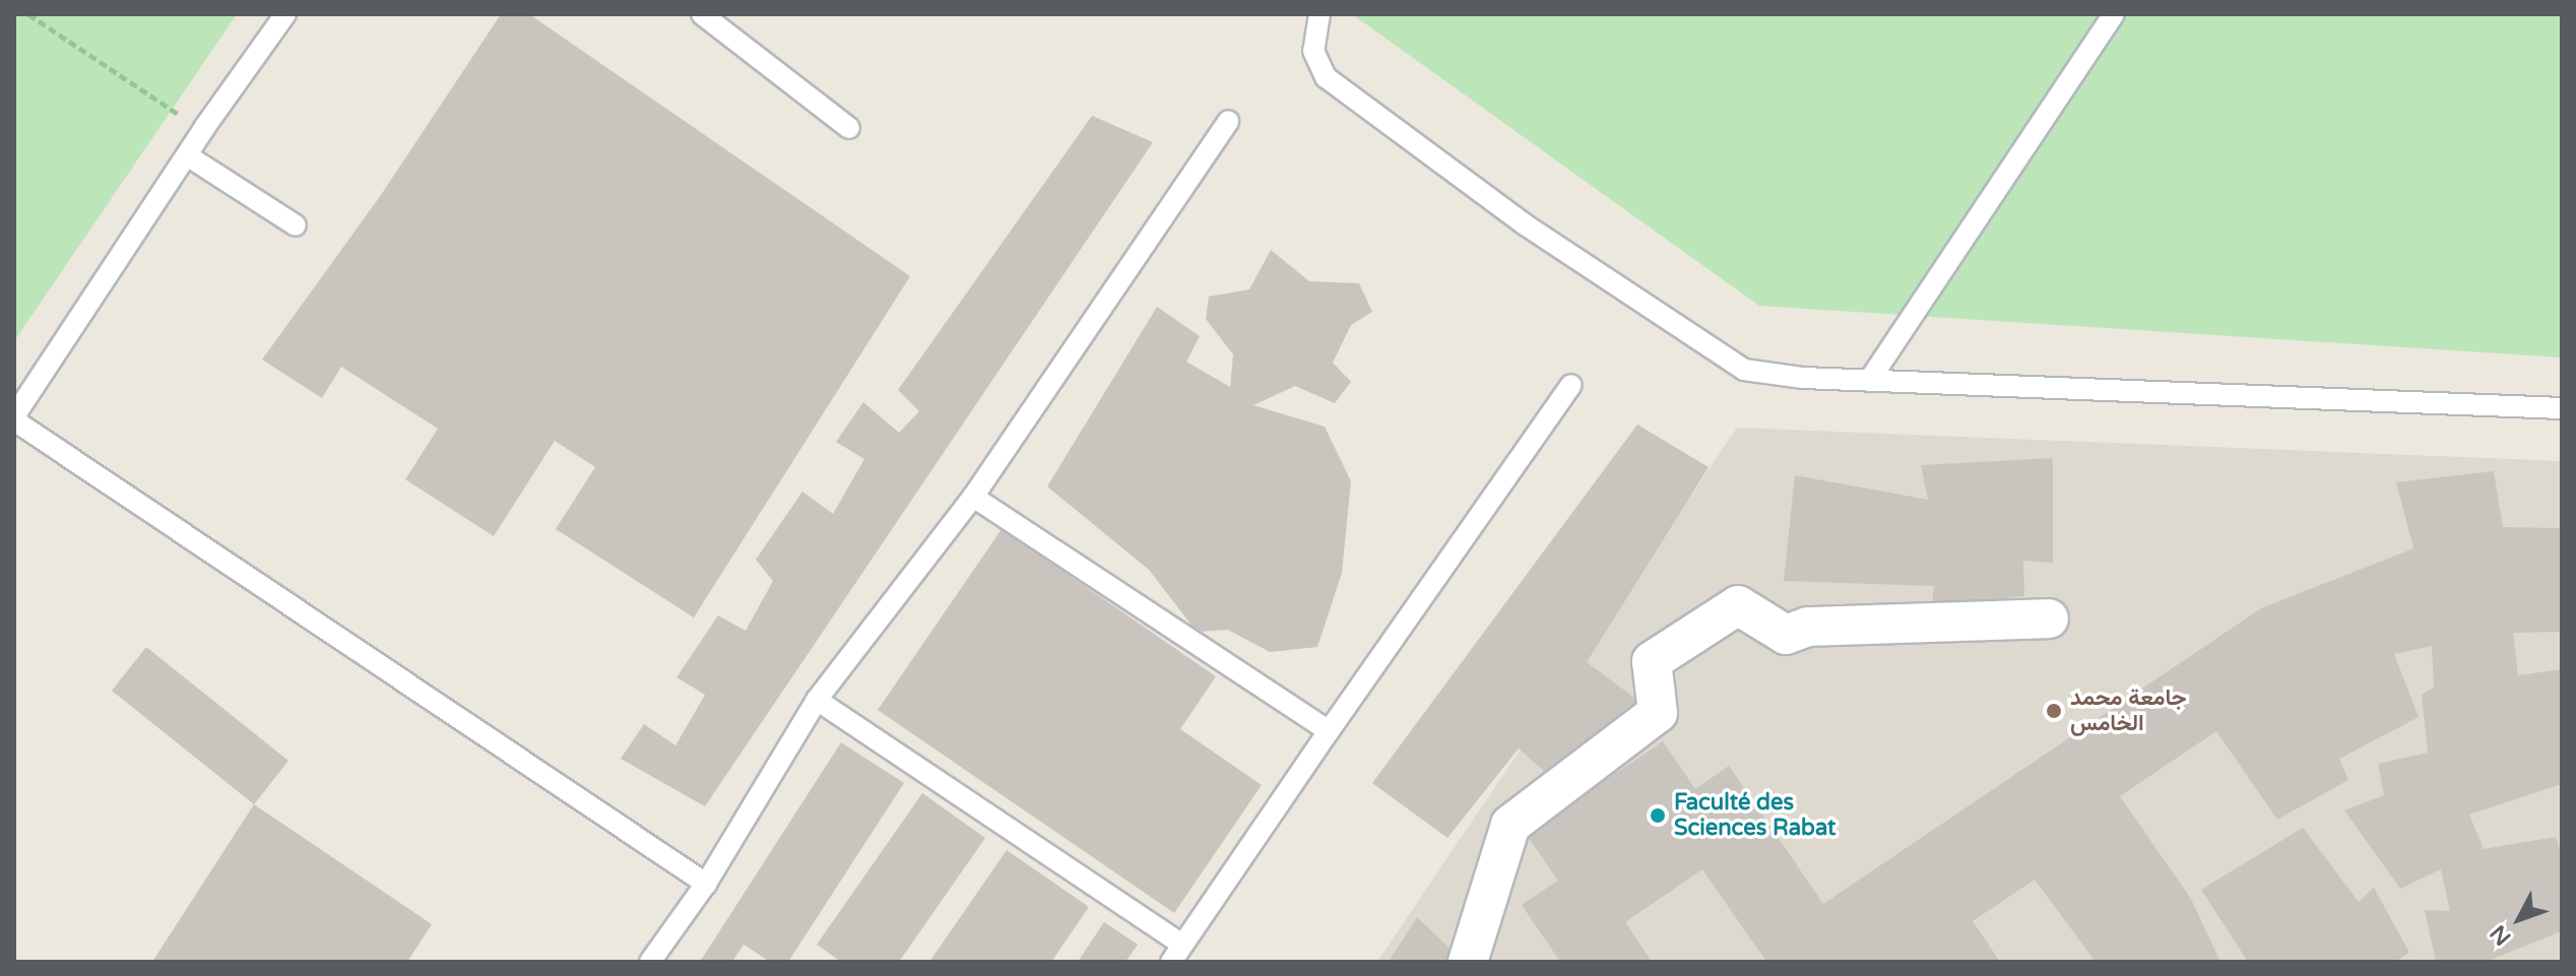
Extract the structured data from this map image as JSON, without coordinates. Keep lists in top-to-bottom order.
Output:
{
  "places": ["جامعة محمد الخامس", "Faculté des Sciences Rabat"],
  "north": "bottom left"
}
